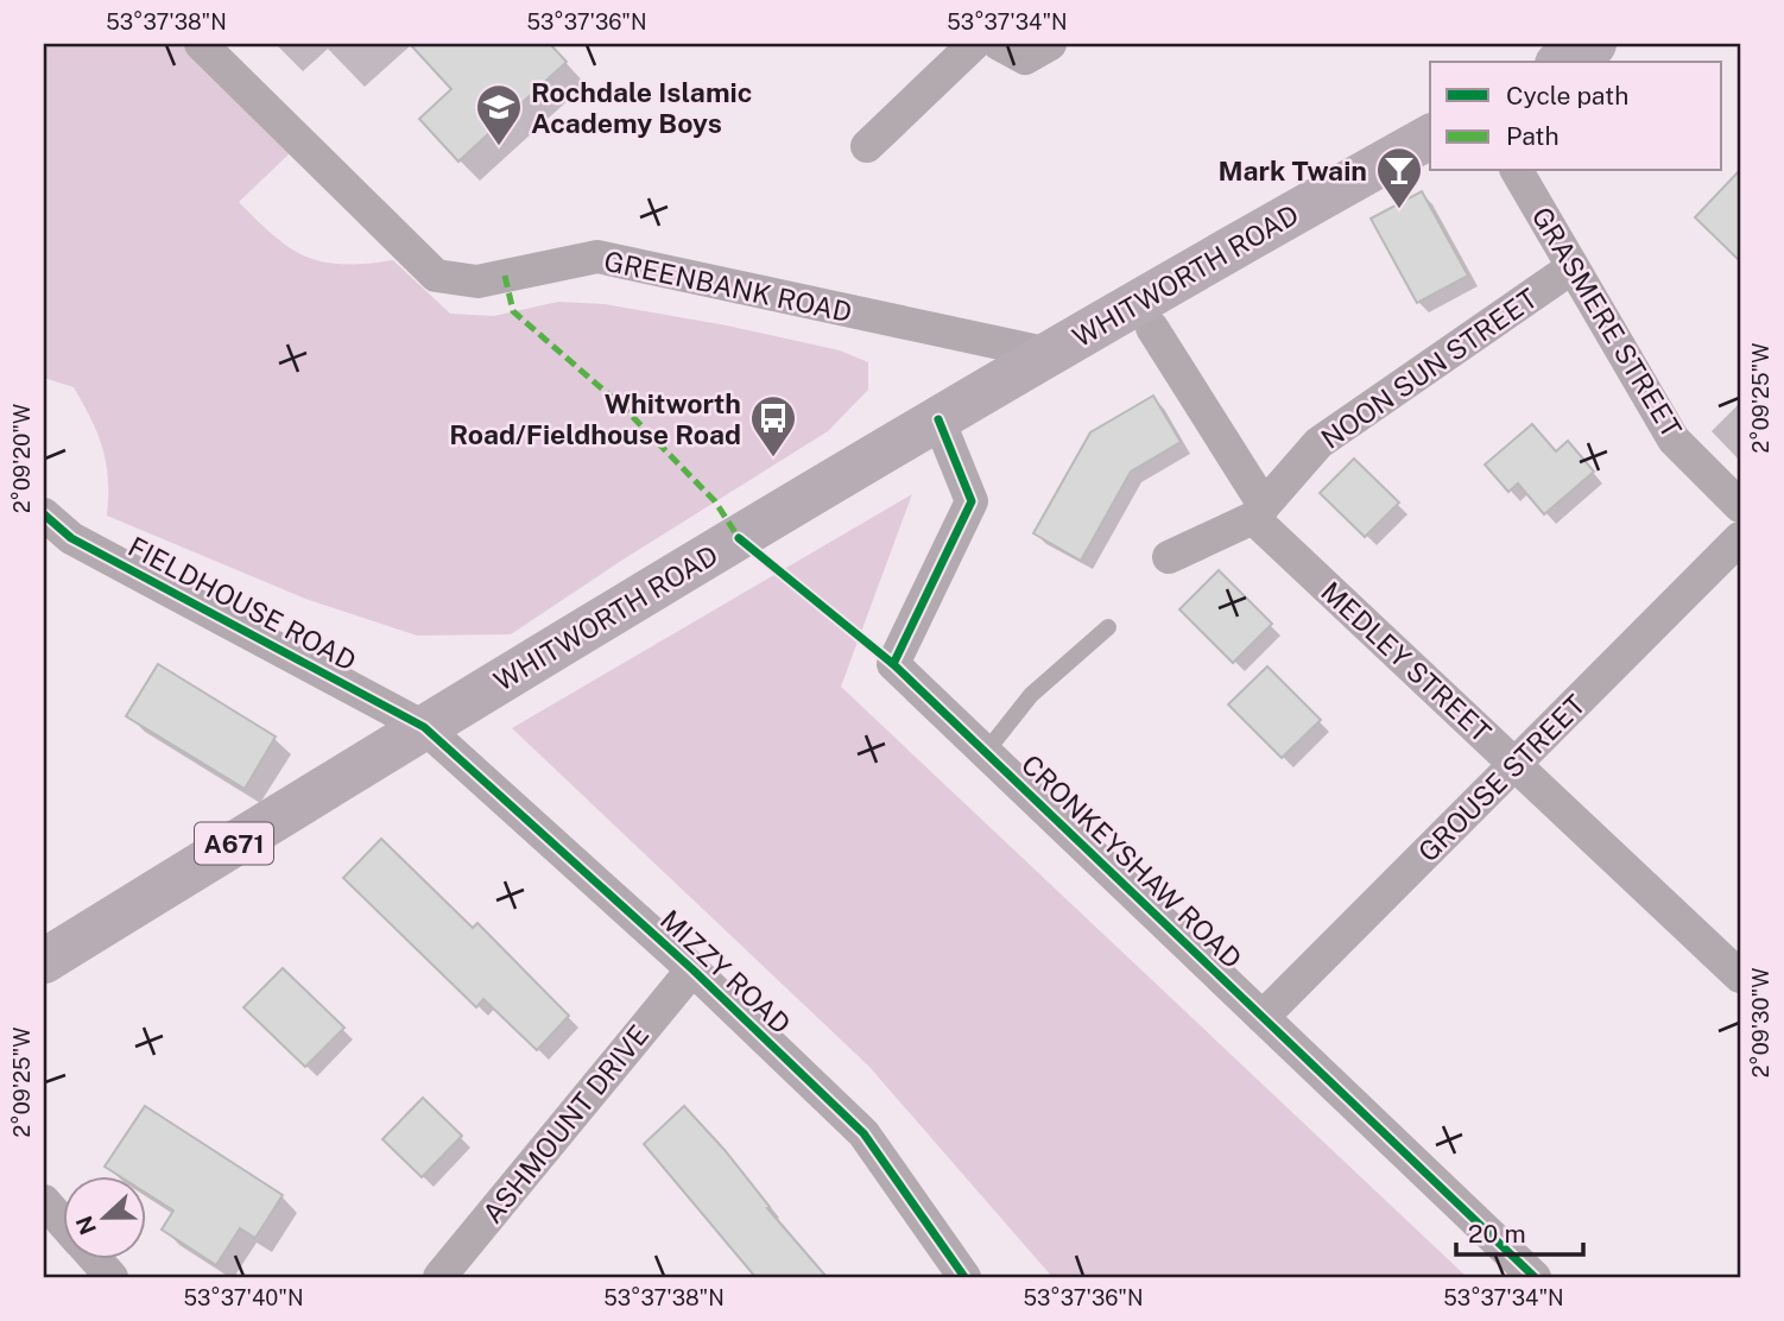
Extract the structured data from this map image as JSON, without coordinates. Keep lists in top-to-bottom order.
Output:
{
  "streets": {
    "main road": ["WHITWORTH ROAD", "A671"],
    "street": [
      "GREENBANK ROAD",
      "GRASMERE STREET",
      "NOON SUN STREET",
      "FIELDHOUSE ROAD",
      "MEDLEY STREET",
      "GROUSE STREET",
      "CRONKEYSHAW ROAD",
      "MIZZY ROAD",
      "ASHMOUNT DRIVE"
    ]
  },
  "crossings": [
    ["WHITWORTH ROAD", "GREENBANK ROAD"],
    ["WHITWORTH ROAD", "FIELDHOUSE ROAD"],
    ["WHITWORTH ROAD", "CRONKEYSHAW ROAD"],
    ["WHITWORTH ROAD", "MIZZY ROAD"],
    ["GRASMERE STREET", "NOON SUN STREET"],
    ["NOON SUN STREET", "MEDLEY STREET"],
    ["FIELDHOUSE ROAD", "MIZZY ROAD"],
    ["MEDLEY STREET", "GROUSE STREET"],
    ["GROUSE STREET", "CRONKEYSHAW ROAD"],
    ["MIZZY ROAD", "ASHMOUNT DRIVE"]
  ],
  "places": {
    "school or university": ["Rochdale Islamic Academy Boys"],
    "bar": ["Mark Twain"],
    "bus stop": ["Whitworth Road/Fieldhouse Road"]
  },
  "legend": ["Cycle path", "Path"],
  "scale_bar": "20 m",
  "north": "left",
  "coordinates": [
    "53°37'38\"N",
    "53°37'36\"N",
    "53°37'34\"N",
    "2°09'25\"W",
    "2°09'20\"W",
    "2°09'30\"W",
    "53°37'40\"N"
  ]
}
